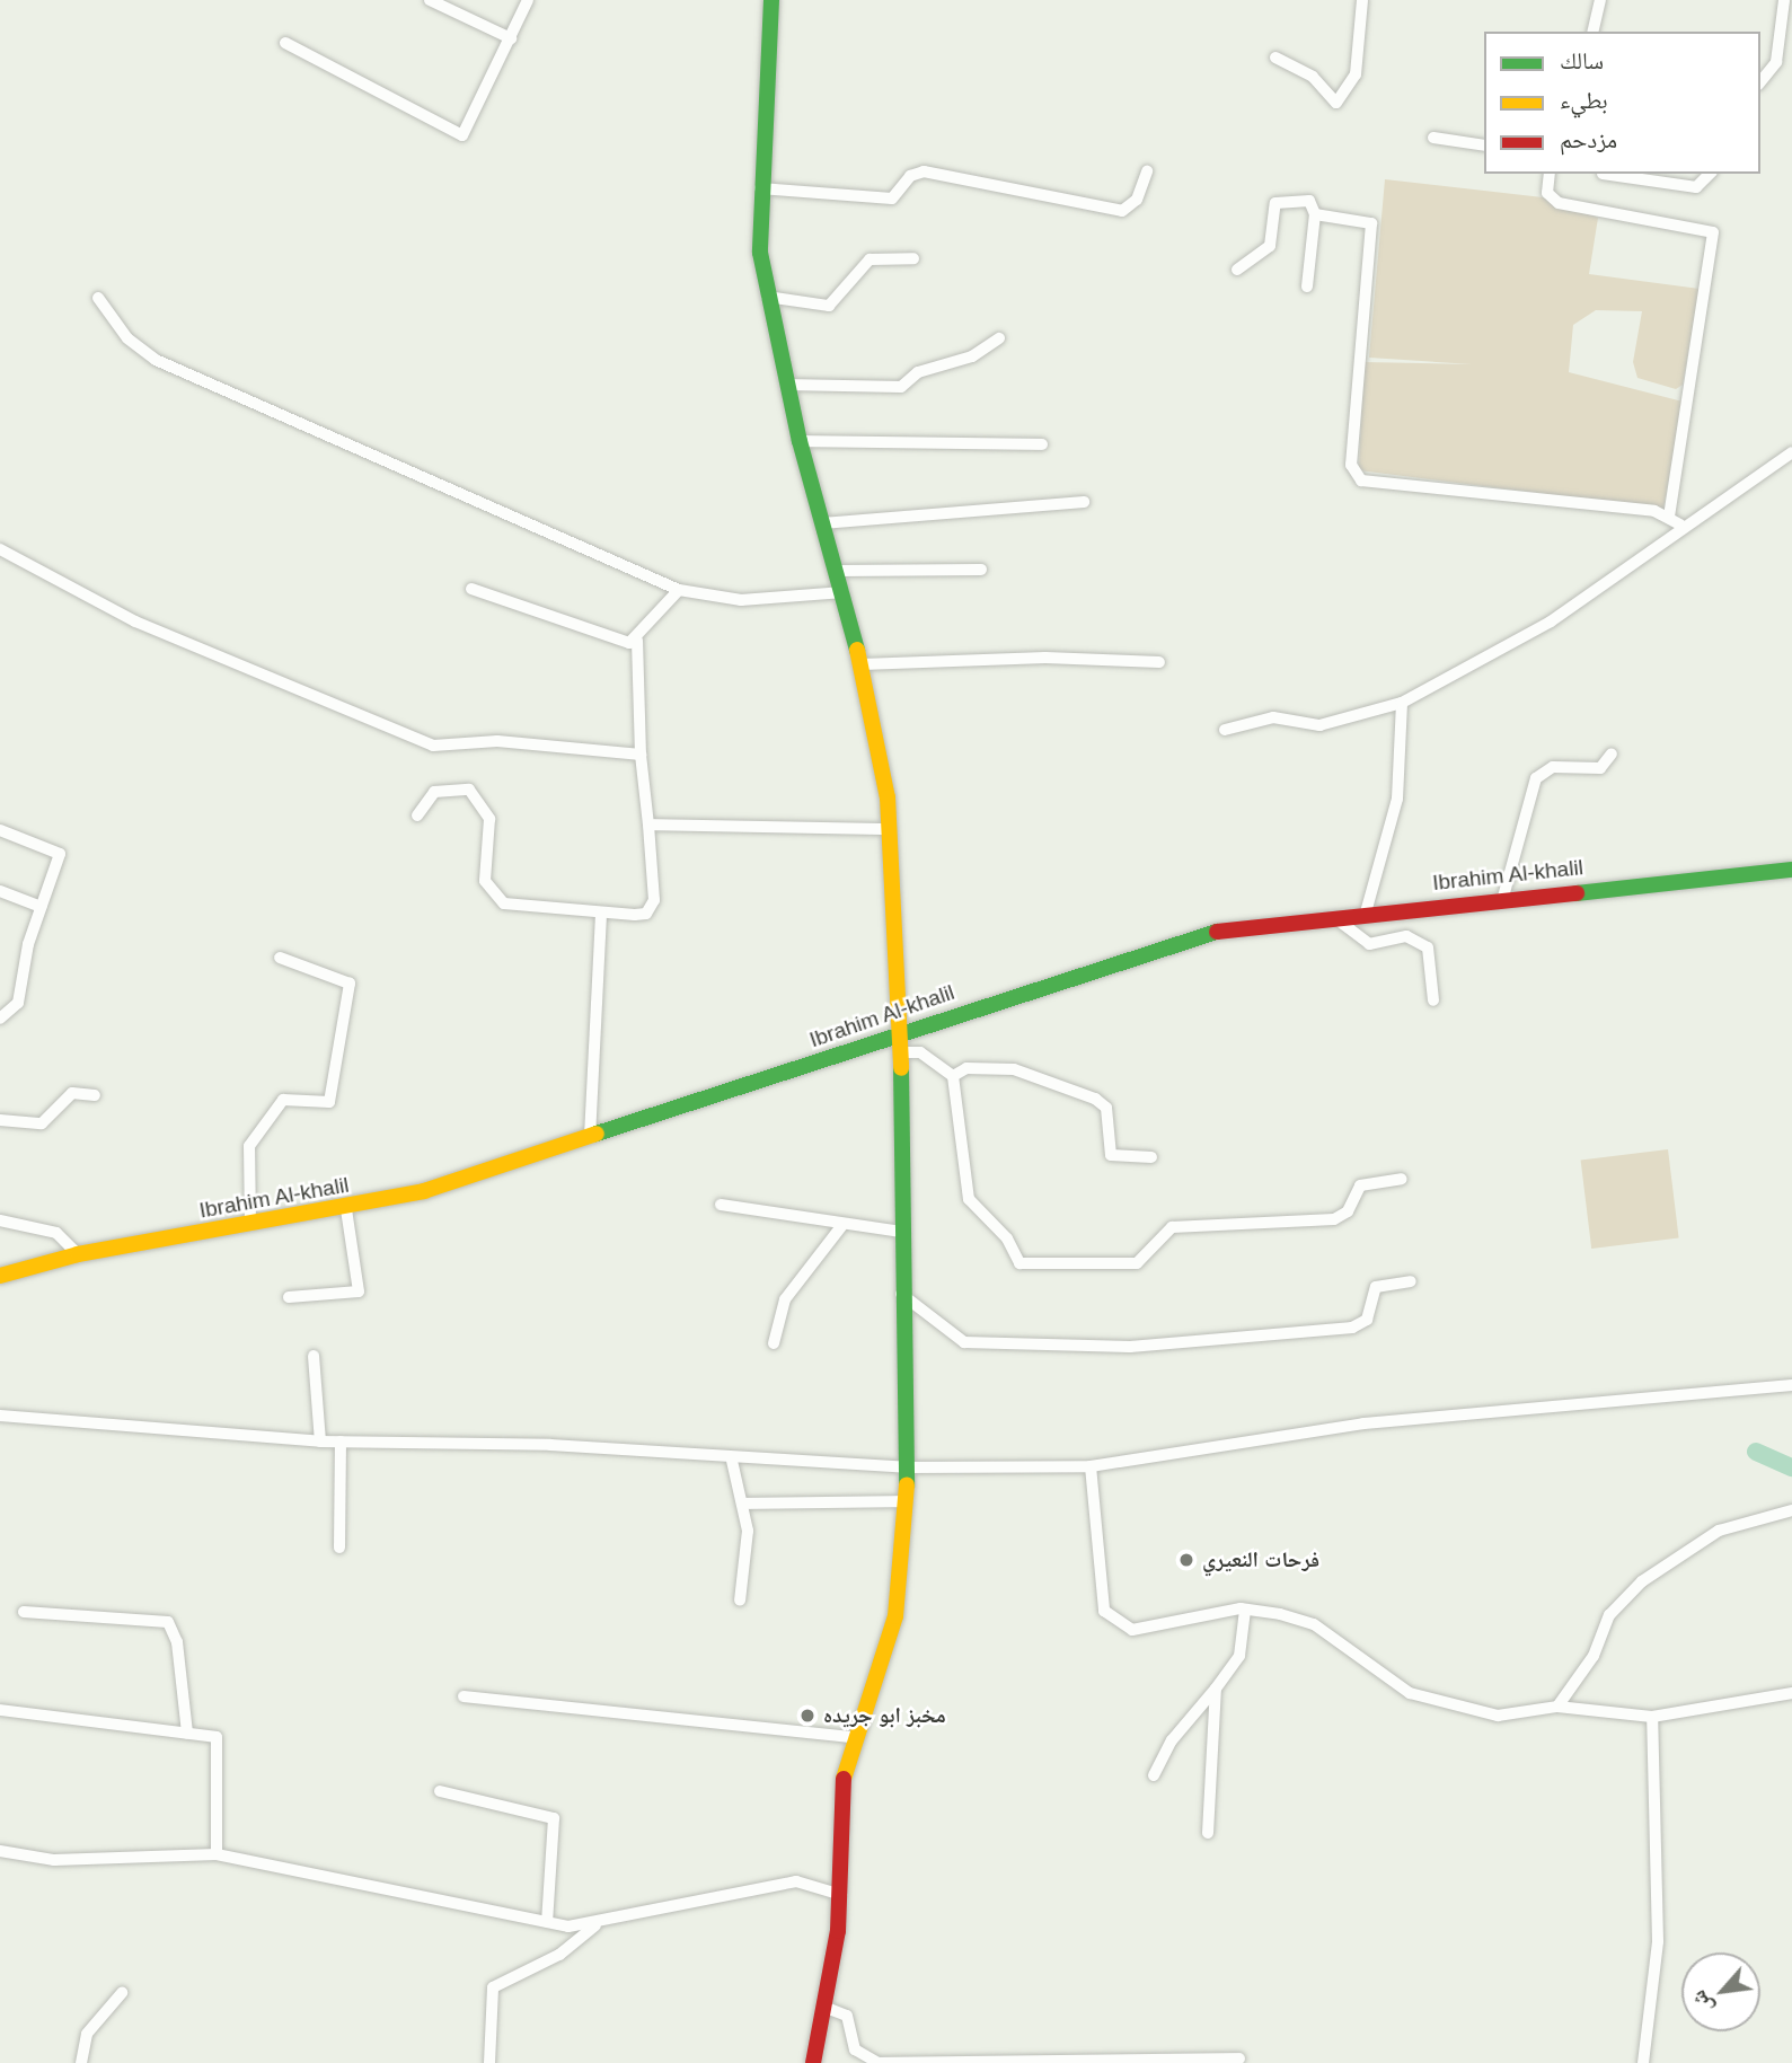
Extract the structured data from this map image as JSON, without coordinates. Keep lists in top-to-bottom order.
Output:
{
  "streets": {
    "street": ["Ibrahim Al-khalil"]
  },
  "places": ["فرحات النعيري", "مخبز ابو جريده"],
  "legend": ["سالك", "بطيء", "مزدحم"],
  "north": "bottom left"
}
